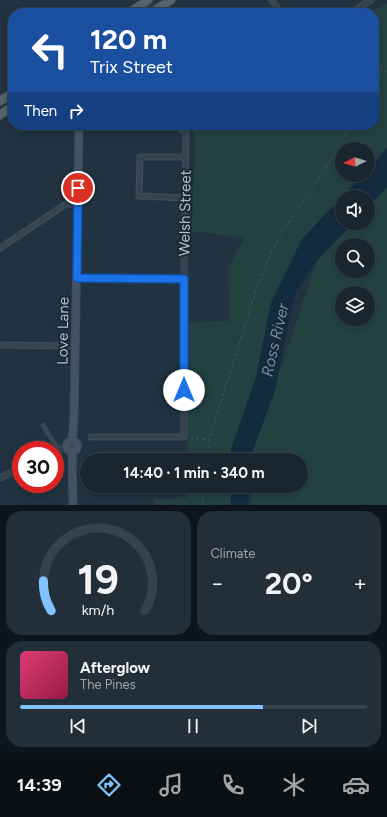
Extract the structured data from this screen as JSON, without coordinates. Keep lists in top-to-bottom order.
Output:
{
  "streets": {
    "street": ["Welsh Street", "Love Lane"]
  },
  "water": ["Ross River"],
  "north": "left",
  "page": {
    "turn": ["120 m", "Trix Street"],
    "then": "Then",
    "limit": "30",
    "trip": "14:40 · 1 min · 340 m",
    "tile": "Climate",
    "heat": ["−", "20°", "+"],
    "song": ["Afterglow", "The Pines"],
    "tabs": "14:39",
    "gauge": ["19", "km/h"]
  }
}
